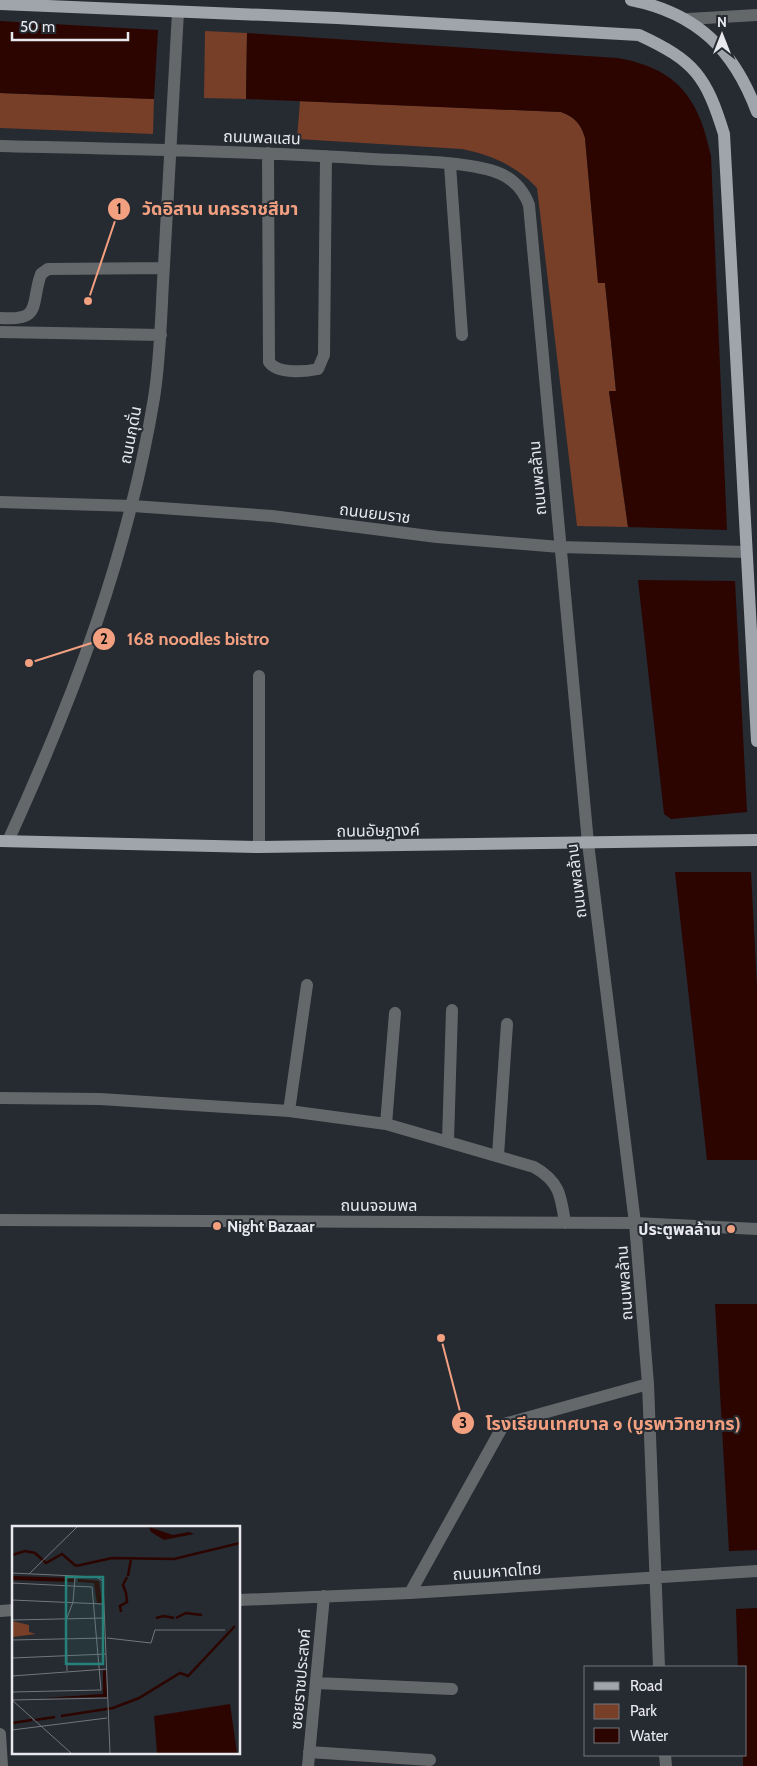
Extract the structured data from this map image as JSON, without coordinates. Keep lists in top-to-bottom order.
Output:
{
  "streets": {
    "main road": ["ถนนอัษฎางค์"],
    "street": [
      "ถนนพลแสน",
      "ถนนกุดั่น",
      "ถนนพลล้าน",
      "ถนนยมราช",
      "ถนนจอมพล",
      "ถนนมหาดไทย",
      "ซอยราชประสงค์"
    ]
  },
  "crossings": [
    ["ถนนพลแสน", "ถนนกุดั่น"],
    ["ถนนพลแสน", "ถนนพลล้าน"],
    ["ถนนกุดั่น", "ถนนยมราช"],
    ["ถนนกุดั่น", "ถนนอัษฎางค์"],
    ["ถนนพลล้าน", "ถนนยมราช"],
    ["ถนนพลล้าน", "ถนนอัษฎางค์"],
    ["ถนนพลล้าน", "ถนนจอมพล"],
    ["ถนนพลล้าน", "ถนนมหาดไทย"],
    ["ถนนมหาดไทย", "ซอยราชประสงค์"]
  ],
  "places": [
    "วัดอิสาน นครราชสีมา",
    "168 noodles bistro",
    "Night Bazaar",
    "ประตูพลล้าน",
    "โรงเรียนเทศบาล ๑ (บูรพาวิทยากร)"
  ],
  "legend": ["Road", "Park", "Water"],
  "scale_bar": "50 m",
  "north": "top"
}
